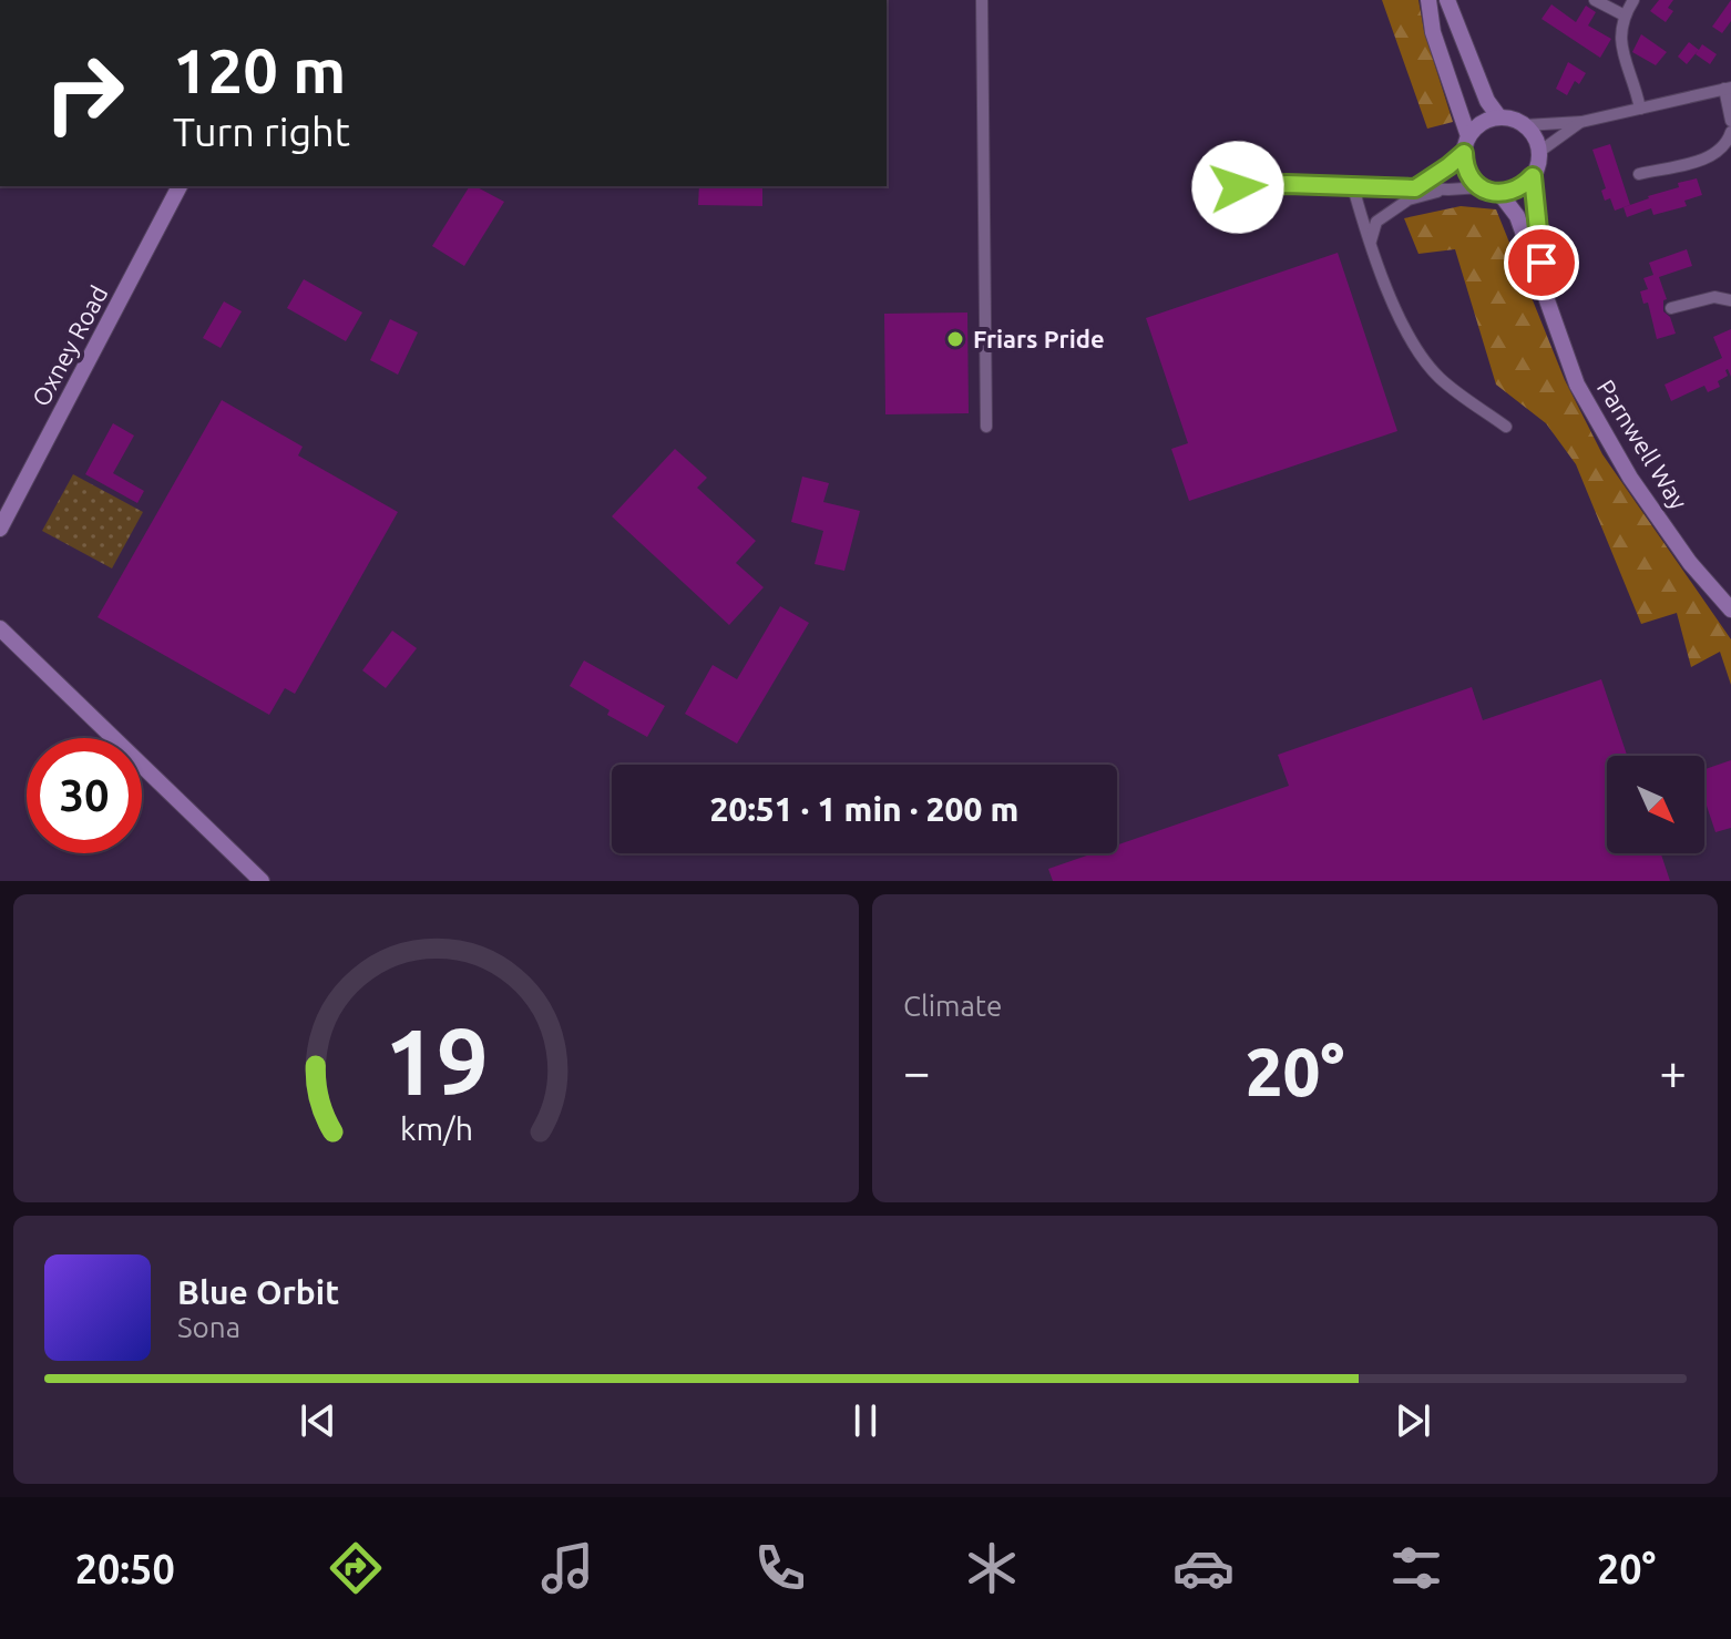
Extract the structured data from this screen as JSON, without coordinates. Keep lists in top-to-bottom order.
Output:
{
  "streets": {
    "street": ["Oxney Road", "Parnwell Way"]
  },
  "places": ["Friars Pride"],
  "north": "bottom right",
  "page": {
    "turn": ["120 m", "Turn right"],
    "limit": "30",
    "trip": "20:51 · 1 min · 200 m",
    "tile": "Climate",
    "heat": ["−", "20°", "+"],
    "song": ["Blue Orbit", "Sona"],
    "tabs": ["20:50", "20°"],
    "gauge": ["19", "km/h"]
  }
}
